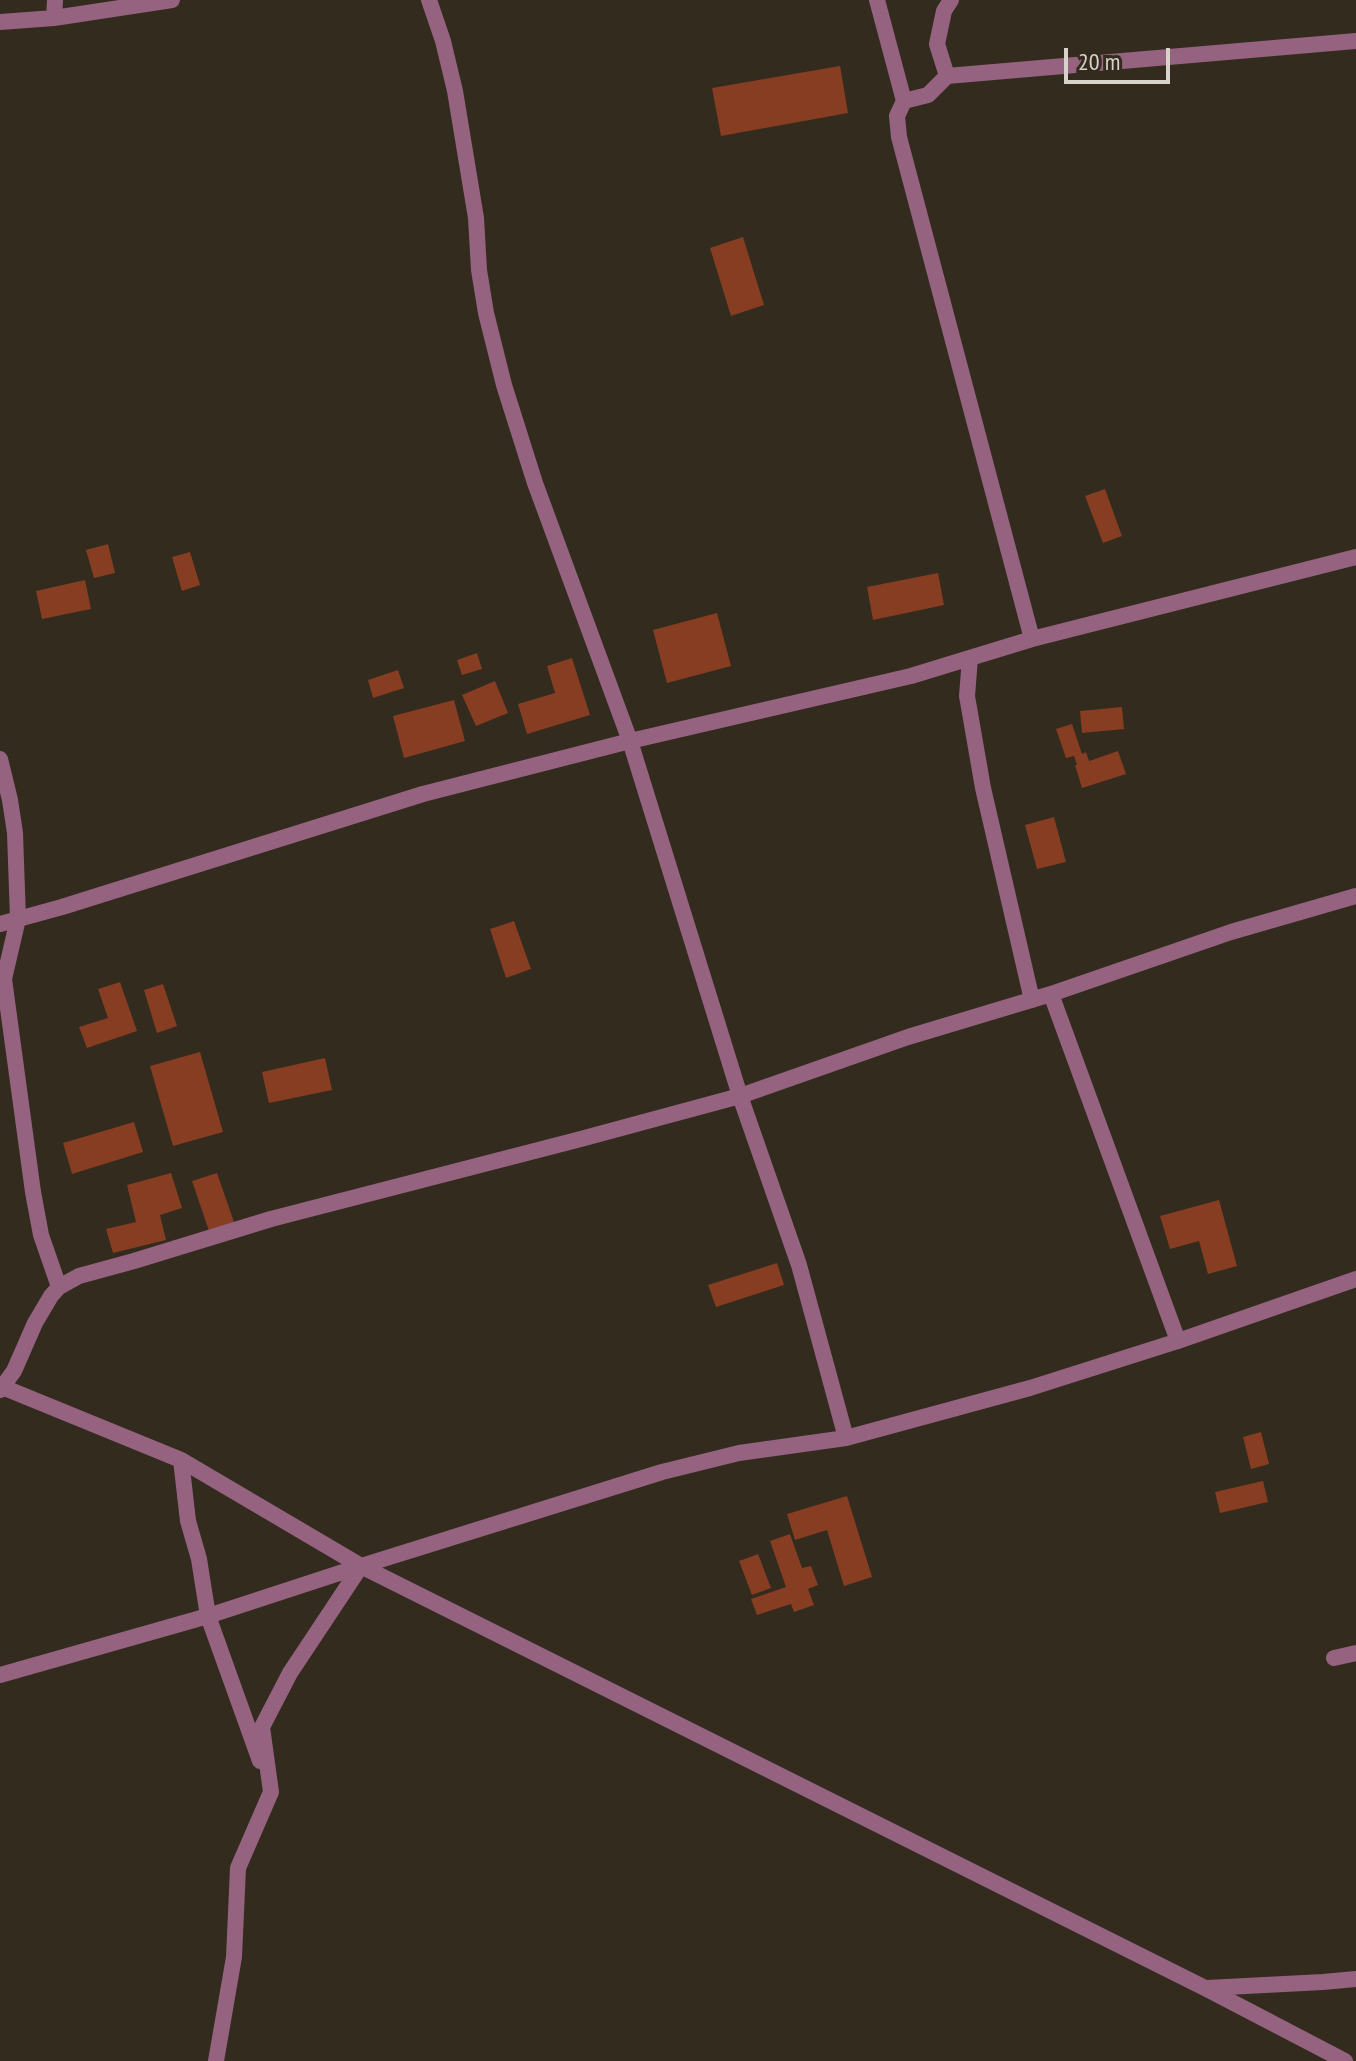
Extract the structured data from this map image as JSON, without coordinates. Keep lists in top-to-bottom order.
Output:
{
  "scale_bar": "20 m"
}
